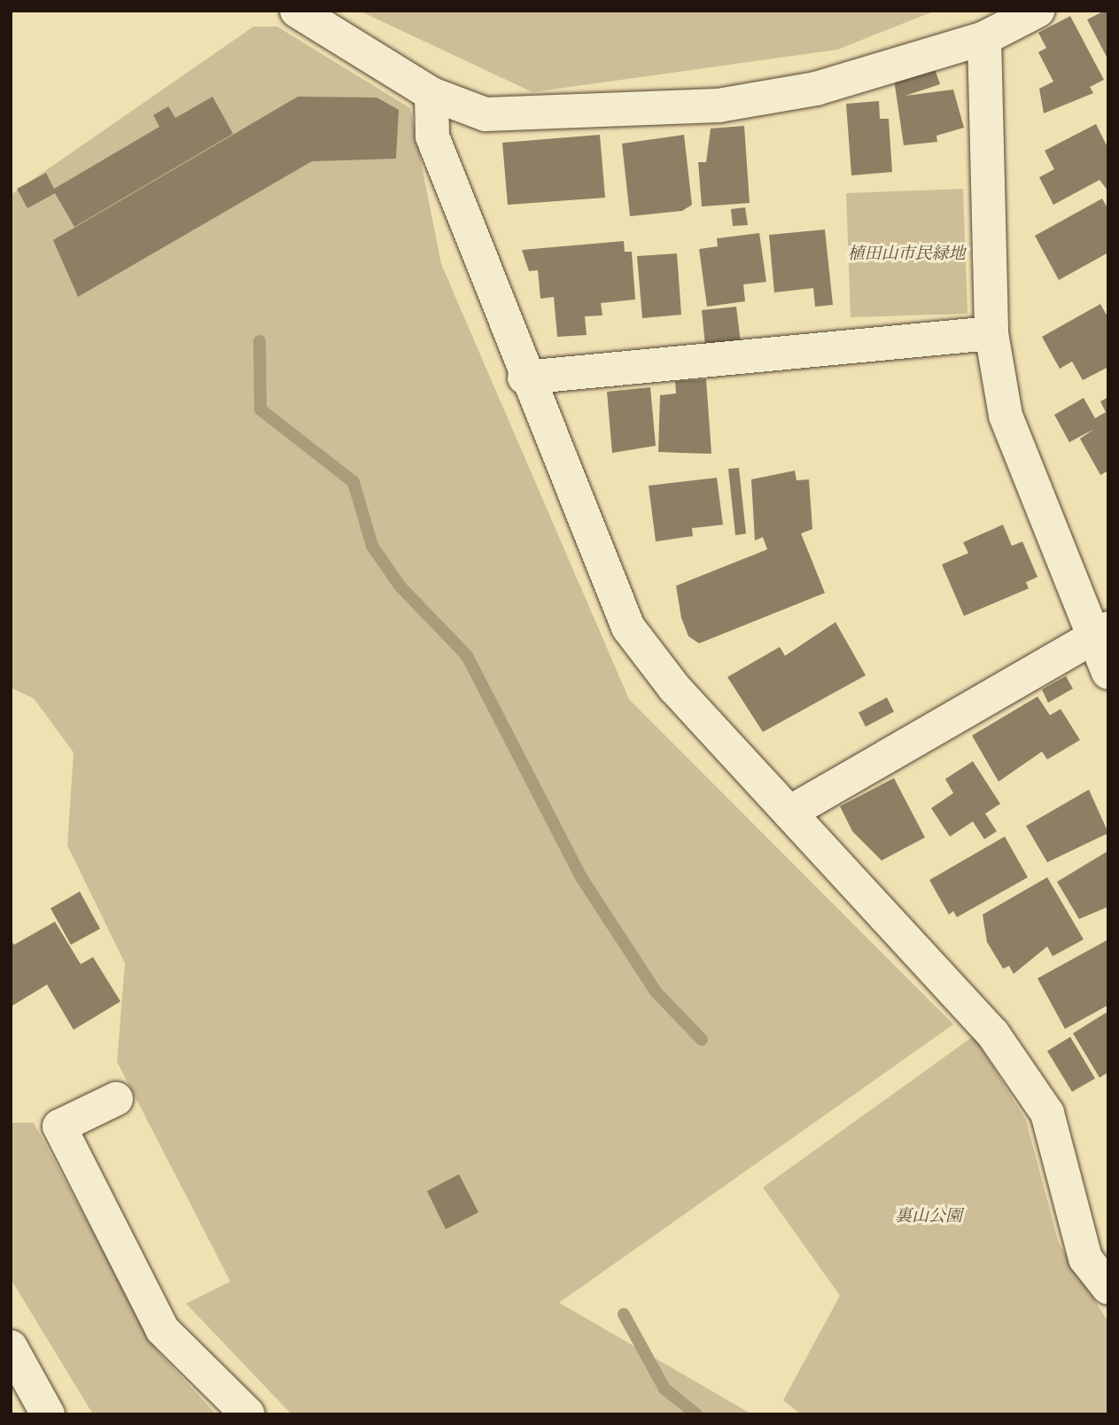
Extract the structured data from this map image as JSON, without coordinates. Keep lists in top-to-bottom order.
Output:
{
  "parks": ["植田山市民緑地", "裏山公園"]
}
